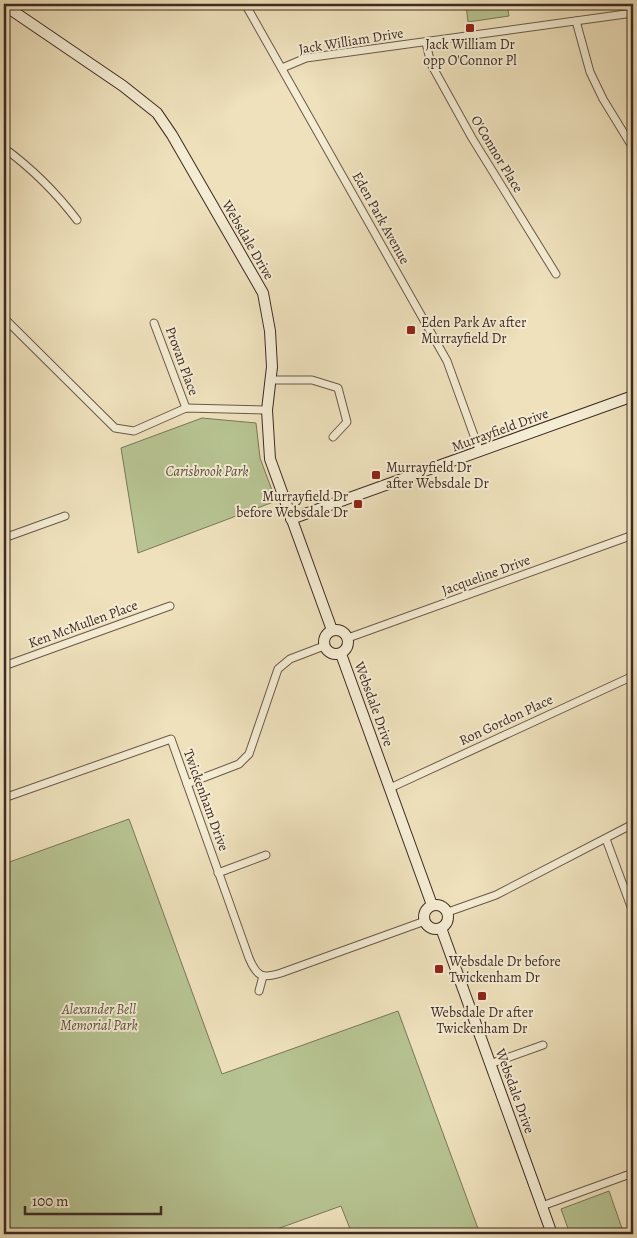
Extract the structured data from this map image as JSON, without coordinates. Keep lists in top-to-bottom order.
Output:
{
  "streets": {
    "street": [
      "Jack William Drive",
      "O'Connor Place",
      "Eden Park Avenue",
      "Websdale Drive",
      "Provan Place",
      "Murrayfield Drive",
      "Jacqueline Drive",
      "Ken McMullen Place",
      "Ron Gordon Place",
      "Twickenham Drive"
    ]
  },
  "crossings": [
    ["Jack William Drive", "O'Connor Place"],
    ["Jack William Drive", "Eden Park Avenue"],
    ["Eden Park Avenue", "Murrayfield Drive"],
    ["Websdale Drive", "Murrayfield Drive"],
    ["Websdale Drive", "Jacqueline Drive"],
    ["Websdale Drive", "Ron Gordon Place"]
  ],
  "parks": ["Carisbrook Park", "Alexander Bell Memorial Park"],
  "places": {
    "transit": [
      "Jack William Dr opp O'Connor Pl",
      "Eden Park Av after Murrayfield Dr",
      "Murrayfield Dr after Websdale Dr",
      "Murrayfield Dr before Websdale Dr",
      "Websdale Dr before Twickenham Dr",
      "Websdale Dr after Twickenham Dr"
    ]
  },
  "scale_bar": "100 m"
}
